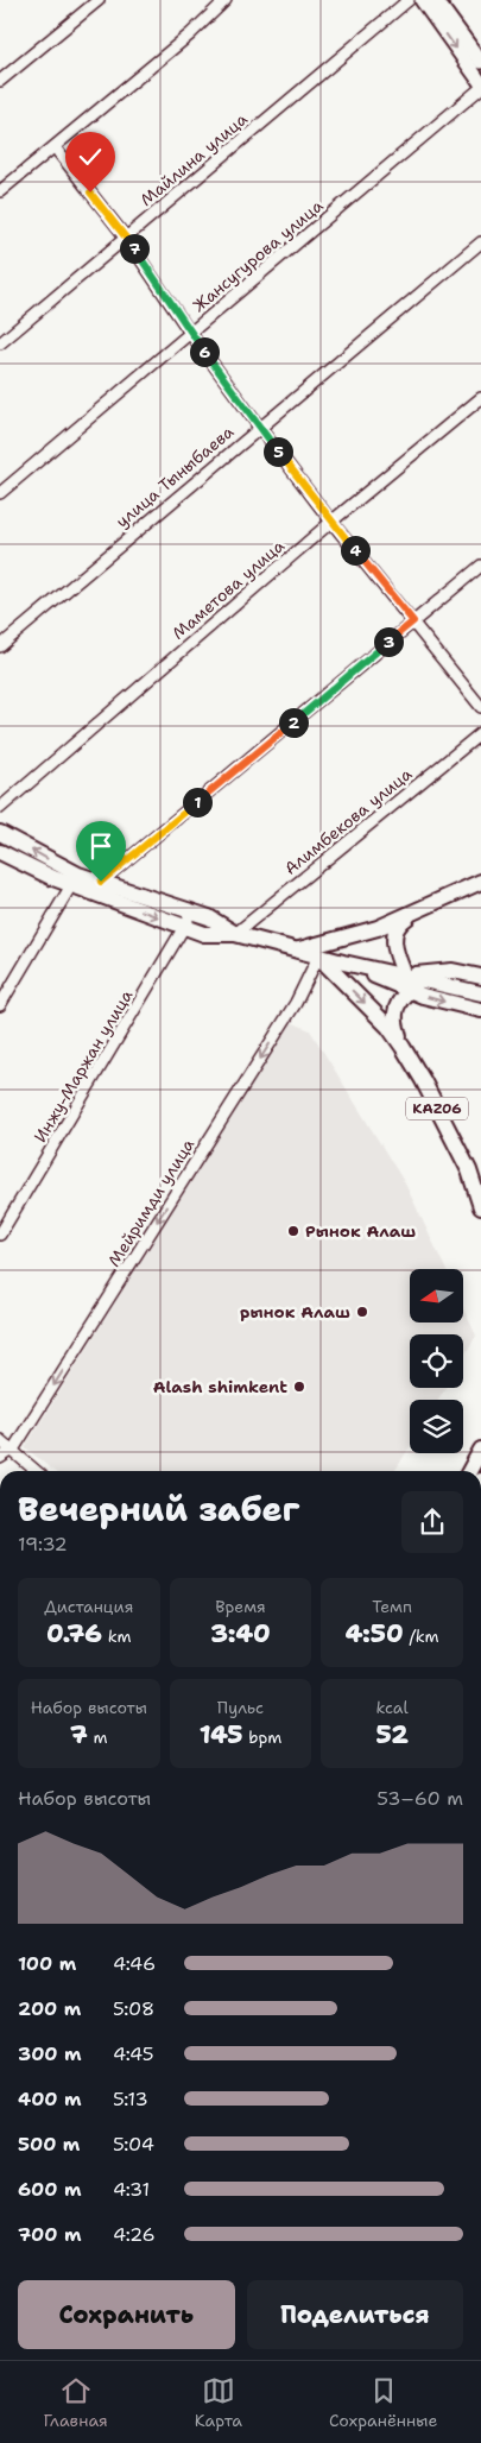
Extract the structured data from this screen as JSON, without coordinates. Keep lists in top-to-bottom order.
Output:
{
  "streets": {
    "highway": ["KАZ06"],
    "street": [
      "Майлина улица",
      "Жансугурова улица",
      "улица Тыныбаева",
      "Маметова улица",
      "Алимбекова улица",
      "Инжу-Маржан улица",
      "Мейримди улица"
    ]
  },
  "crossings": [
    ["KАZ06", "Мейримди улица"]
  ],
  "one_way": ["Мейримди улица"],
  "places": ["Рынок Алаш", "рынок Алаш", "Alash shimkent"],
  "north": "left",
  "page": {
    "pins": [
      "7",
      "6",
      "5",
      "4",
      "3",
      "2",
      "1"
    ],
    "heading": ["Вечерний забег", "19:32"],
    "stats": [
      ["Дистанция", "0.76 km"],
      ["Время", "3:40"],
      ["Темп", "4:50 /km"],
      ["Набор высоты", "7 m"],
      ["Пульс", "145 bpm"],
      ["kcal", "52"]
    ],
    "chart": ["Набор высоты", "53–60 m"],
    "list": [
      {
        "name": "100 m",
        "note": "4:46"
      },
      {
        "name": "200 m",
        "note": "5:08"
      },
      {
        "name": "300 m",
        "note": "4:45"
      },
      {
        "name": "400 m",
        "note": "5:13"
      },
      {
        "name": "500 m",
        "note": "5:04"
      },
      {
        "name": "600 m",
        "note": "4:31"
      },
      {
        "name": "700 m",
        "note": "4:26"
      }
    ],
    "buttons": ["Сохранить", "Поделиться"],
    "tabs": ["Главная", "Карта", "Сохранённые"]
  }
}
